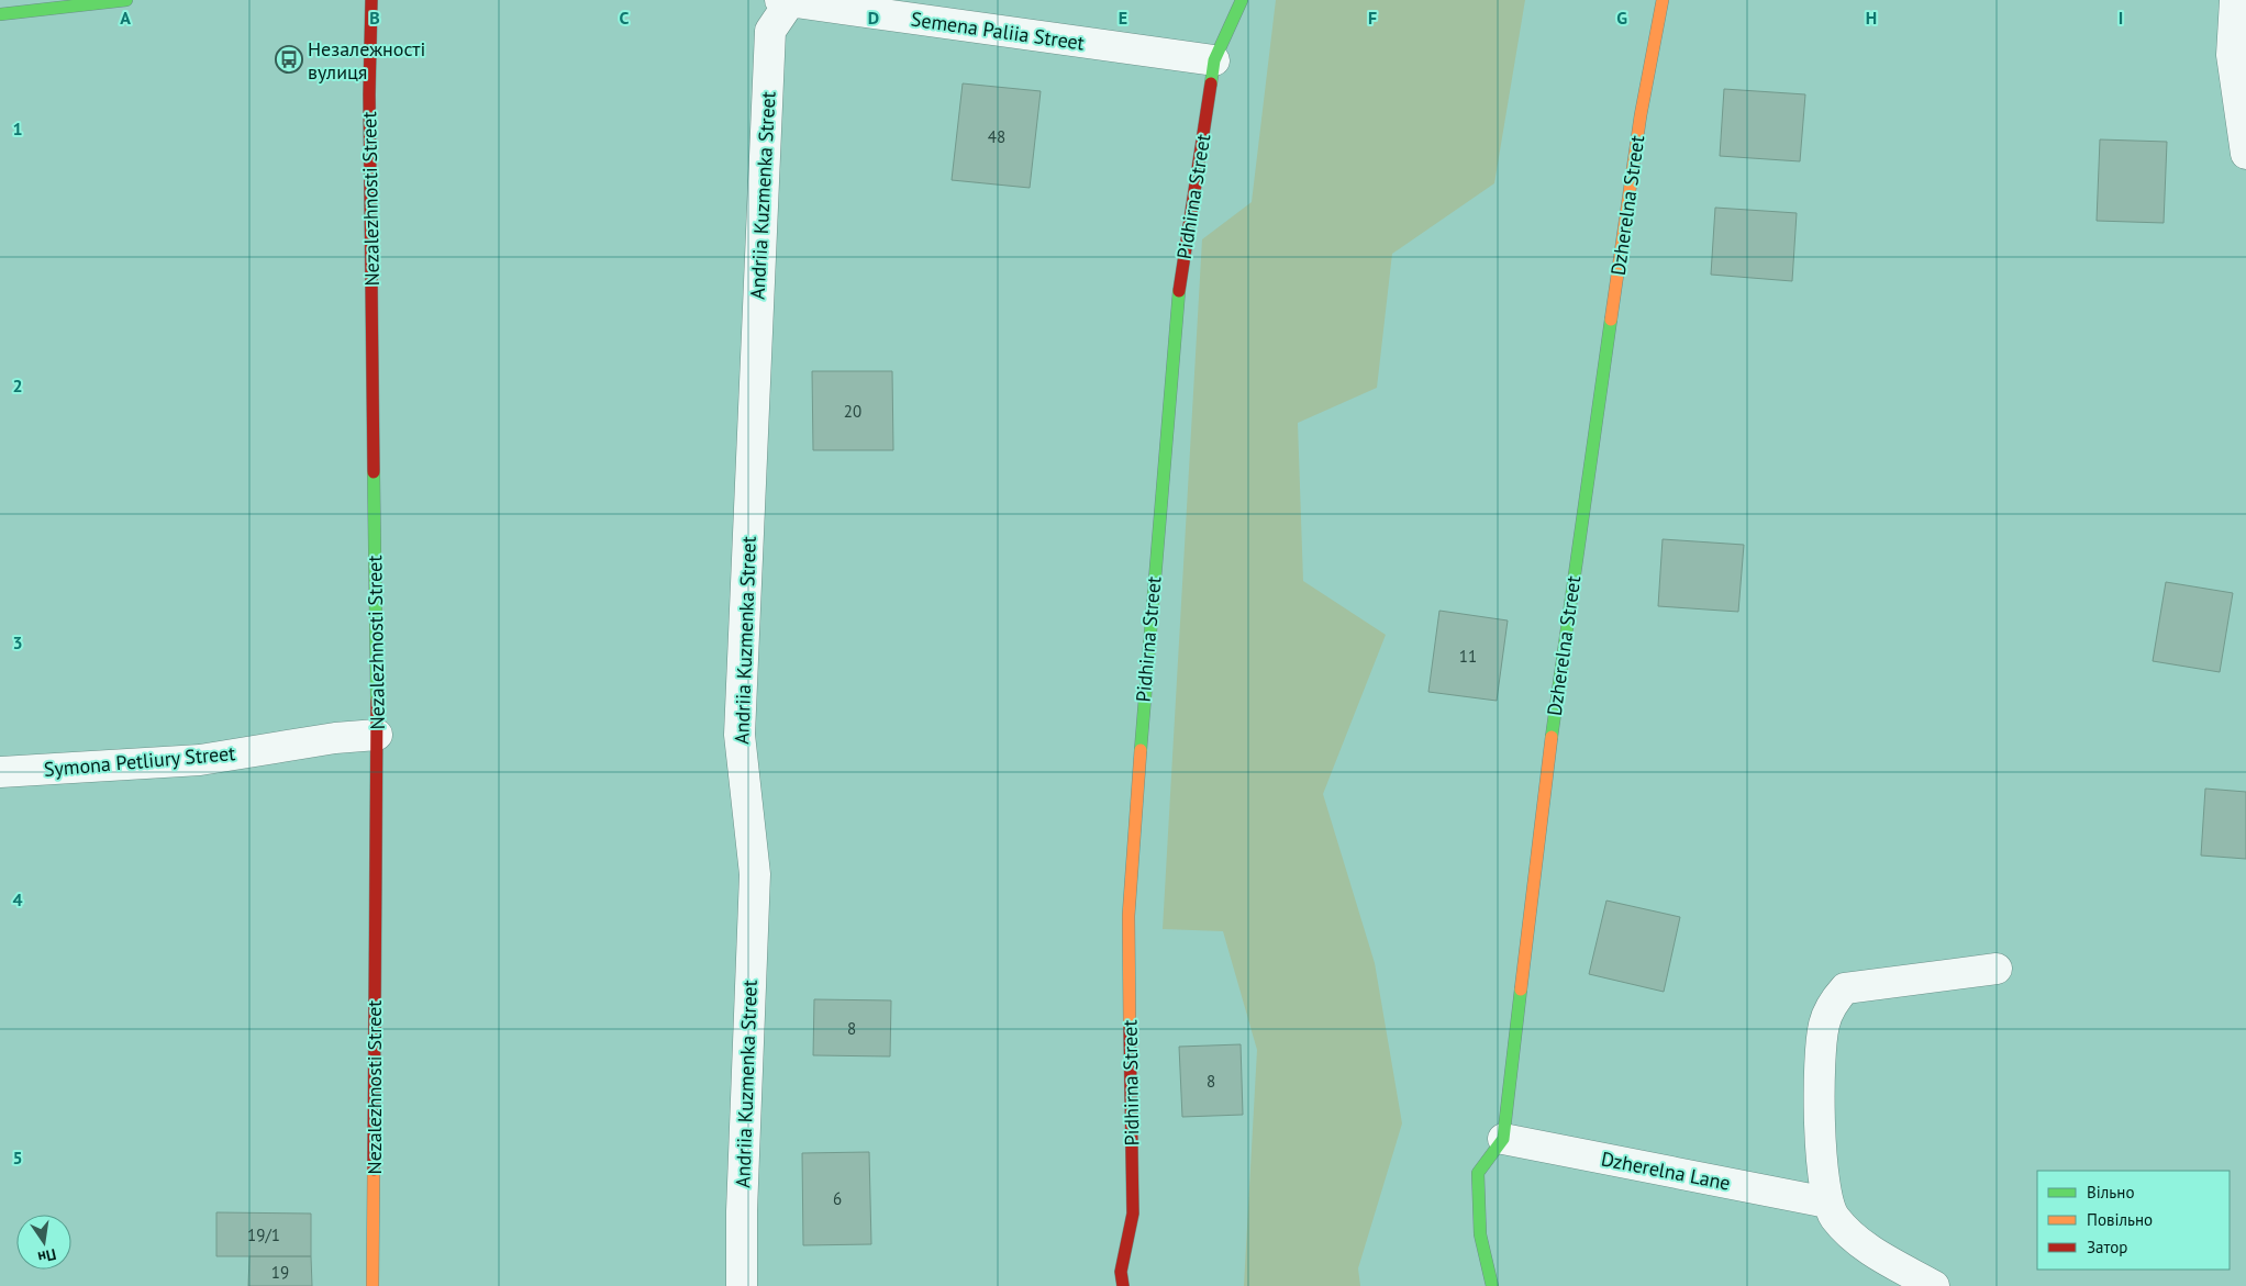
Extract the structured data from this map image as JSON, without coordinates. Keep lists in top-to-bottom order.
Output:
{
  "streets": {
    "street": [
      "Semena Paliia Street",
      "Andriia Kuzmenka Street",
      "Pidhirna Street",
      "Nezalezhnosti Street",
      "Dzherelna Street",
      "Symona Petliury Street",
      "Dzherelna Lane"
    ]
  },
  "crossings": [
    ["Semena Paliia Street", "Andriia Kuzmenka Street"],
    ["Semena Paliia Street", "Pidhirna Street"],
    ["Nezalezhnosti Street", "Symona Petliury Street"],
    ["Dzherelna Street", "Dzherelna Lane"]
  ],
  "places": {
    "bus stop": ["Незалежності вулиця"]
  },
  "house_numbers": [
    "48",
    "20",
    "11",
    "8",
    "8",
    "6",
    "19/1",
    "19"
  ],
  "legend": ["Вільно", "Повільно", "Затор"],
  "north": "bottom",
  "grid": {
    "columns": [
      "A",
      "B",
      "C",
      "D",
      "E",
      "F",
      "G",
      "H",
      "I"
    ],
    "rows": [
      "1",
      "2",
      "3",
      "4",
      "5"
    ]
  }
}
